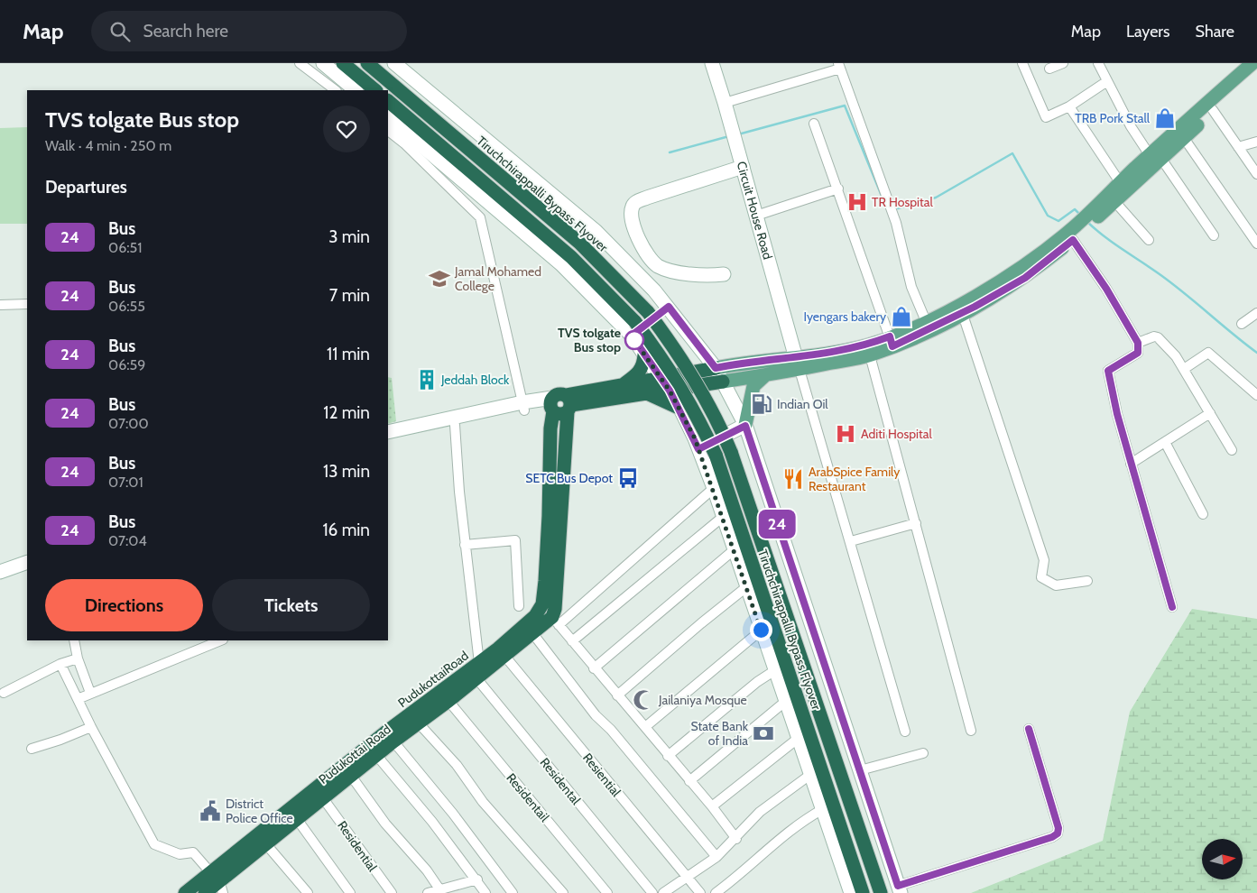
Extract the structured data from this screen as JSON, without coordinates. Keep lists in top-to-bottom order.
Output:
{
  "streets": {
    "highway": ["Tiruchchirappalli Bypass Flyover", "PudukottaiRoad", "Pudukottai Road"],
    "street": [
      "Circuit House Road",
      "Resiential",
      "Residental",
      "Residentail",
      "Residential"
    ]
  },
  "crossings": [
    ["PudukottaiRoad", "Pudukottai Road"],
    ["PudukottaiRoad", "Residental"],
    ["Pudukottai Road", "Resiential"],
    ["Pudukottai Road", "Residental"],
    ["Pudukottai Road", "Residentail"],
    ["Pudukottai Road", "Residential"]
  ],
  "places": {
    "shop": ["TRB Pork Stall", "Iyengars bakery"],
    "hospital": ["TR Hospital", "Aditi Hospital"],
    "school or university": ["Jamal Mohamed College"],
    "other": ["TVS tolgate Bus stop"],
    "building": ["Jeddah Block"],
    "fuel station": ["Indian Oil"],
    "bus stop": ["SETC Bus Depot"],
    "restaurant": ["ArabSpice Family Restaurant"],
    "mosque": ["Jailaniya Mosque"],
    "bank": ["State Bank of India"],
    "public building": ["District Police Office"]
  },
  "lines": ["bus line 24"],
  "north": "right",
  "page": {
    "header": "Map",
    "search": "Search here",
    "nav": ["Map", "Layers", "Share"],
    "on_map": "24",
    "heading": [
      ["TVS tolgate Bus stop", "Walk · 4 min · 250 m"],
      "Departures"
    ],
    "list": [
      {
        "mark": "24",
        "name": "Bus",
        "note": "06:51",
        "value": "3 min"
      },
      {
        "mark": "24",
        "name": "Bus",
        "note": "06:55",
        "value": "7 min"
      },
      {
        "mark": "24",
        "name": "Bus",
        "note": "06:59",
        "value": "11 min"
      },
      {
        "mark": "24",
        "name": "Bus",
        "note": "07:00",
        "value": "12 min"
      },
      {
        "mark": "24",
        "name": "Bus",
        "note": "07:01",
        "value": "13 min"
      },
      {
        "mark": "24",
        "name": "Bus",
        "note": "07:04",
        "value": "16 min"
      }
    ],
    "buttons": ["Directions", "Tickets"]
  }
}
